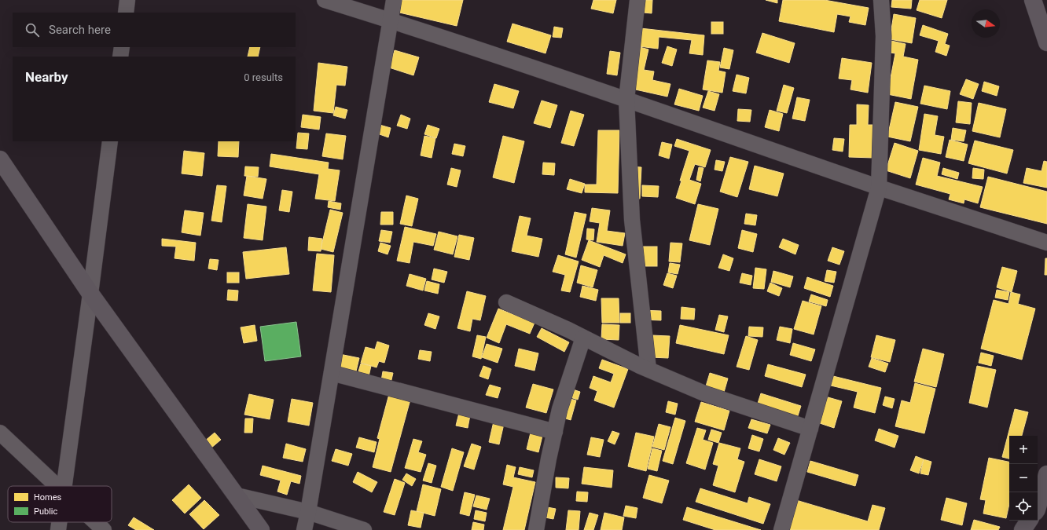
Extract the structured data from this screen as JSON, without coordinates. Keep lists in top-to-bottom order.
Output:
{
  "legend": ["Homes", "Public"],
  "north": "right",
  "page": {
    "search": "Search here",
    "heading": ["Nearby", "0 results"],
    "map_buttons": ["+", "−"]
  }
}
